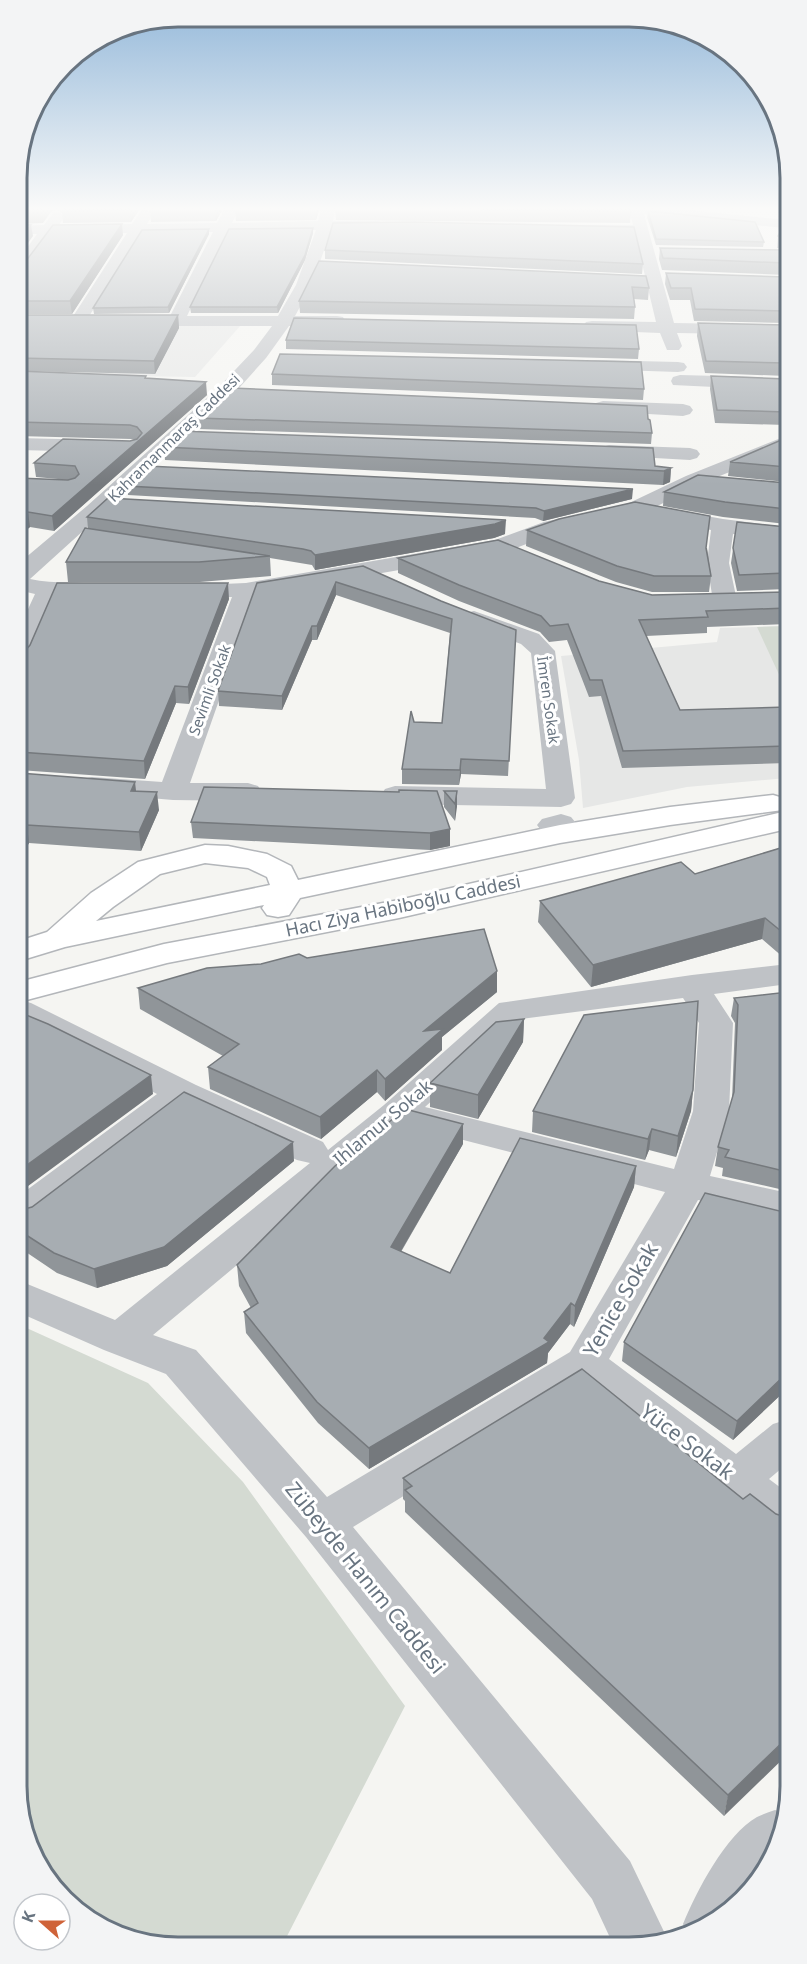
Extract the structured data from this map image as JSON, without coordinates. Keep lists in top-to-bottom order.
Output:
{
  "streets": {
    "main road": ["Hacı Ziya Habiboğlu Caddesi"],
    "street": [
      "Kahramanmaraş Caddesi",
      "Sevimli Sokak",
      "İmren Sokak",
      "Ihlamur Sokak",
      "Yenice Sokak",
      "Yüce Sokak",
      "Zübeyde Hanım Caddesi"
    ]
  },
  "crossings": [
    ["İmren Sokak", "Hacı Ziya Habiboğlu Caddesi"],
    ["Ihlamur Sokak", "Yenice Sokak"],
    ["Ihlamur Sokak", "Zübeyde Hanım Caddesi"],
    ["Yenice Sokak", "Yüce Sokak"],
    ["Yenice Sokak", "Zübeyde Hanım Caddesi"]
  ],
  "north": "left"
}
